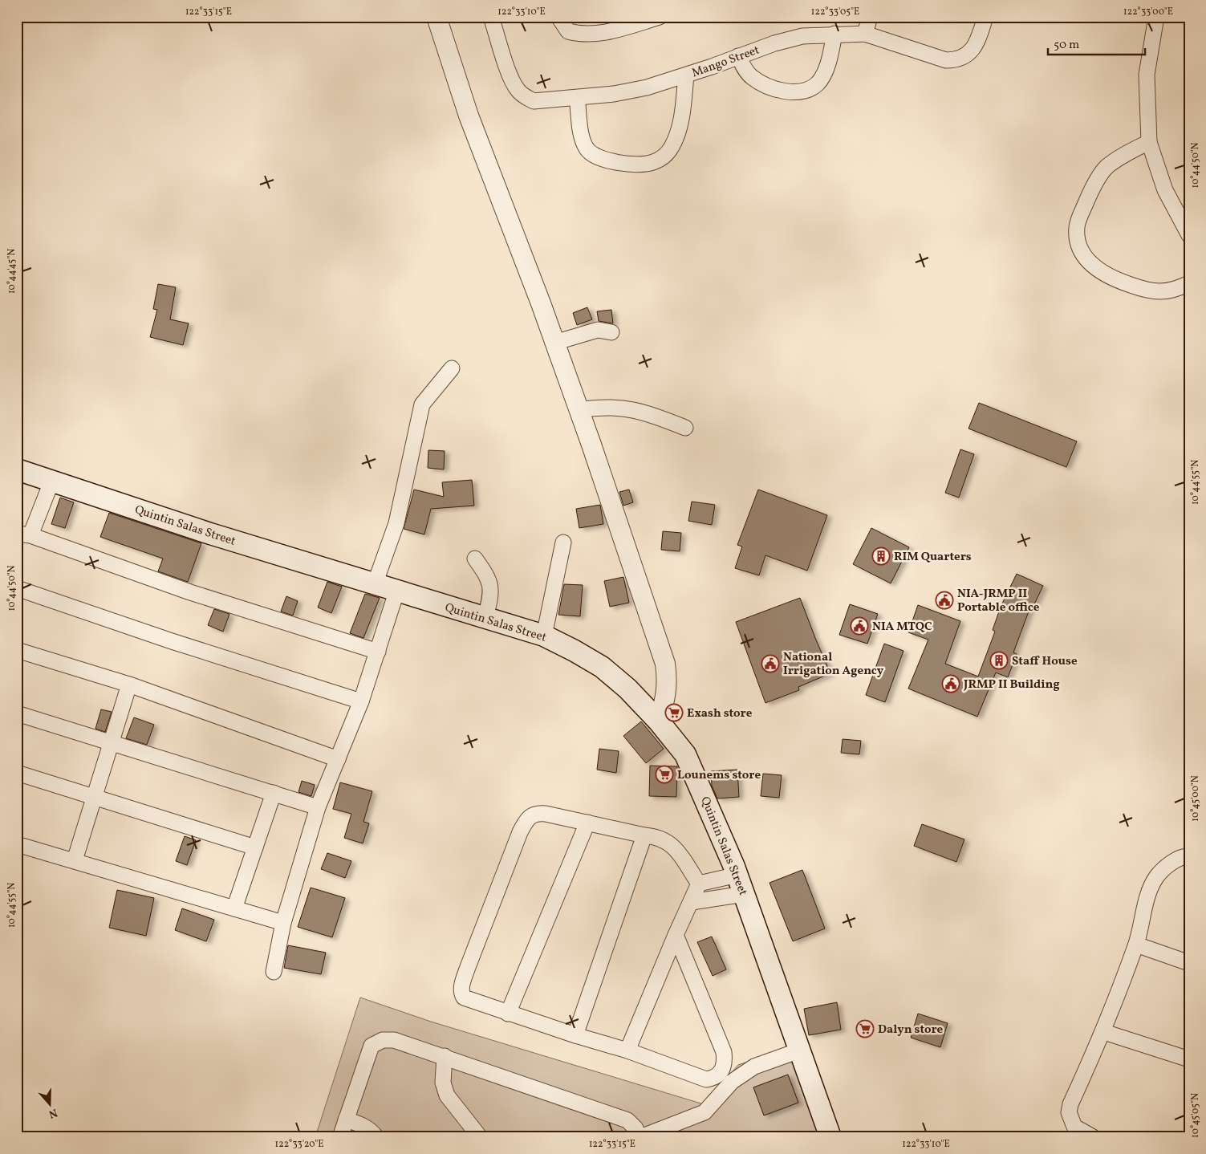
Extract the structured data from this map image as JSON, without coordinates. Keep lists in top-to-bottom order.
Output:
{
  "streets": {
    "main road": ["Quintin Salas Street"],
    "street": ["Mango Street"]
  },
  "places": {
    "building": ["RIM Quarters", "Staff House"],
    "public building": [
      "NIA-JRMP II Portable office",
      "NIA MTQC",
      "National Irrigation Agency",
      "JRMP II Building"
    ],
    "supermarket": ["Exash store", "Lounems store", "Dalyn store"]
  },
  "scale_bar": "50 m",
  "north": "bottom",
  "coordinates": [
    "122°33'15\"E",
    "122°33'10\"E",
    "122°33'05\"E",
    "122°33'00\"E",
    "10°44'50\"N",
    "10°44'45\"N",
    "10°44'55\"N",
    "10°45'00\"N",
    "10°45'05\"N",
    "122°33'20\"E"
  ]
}
